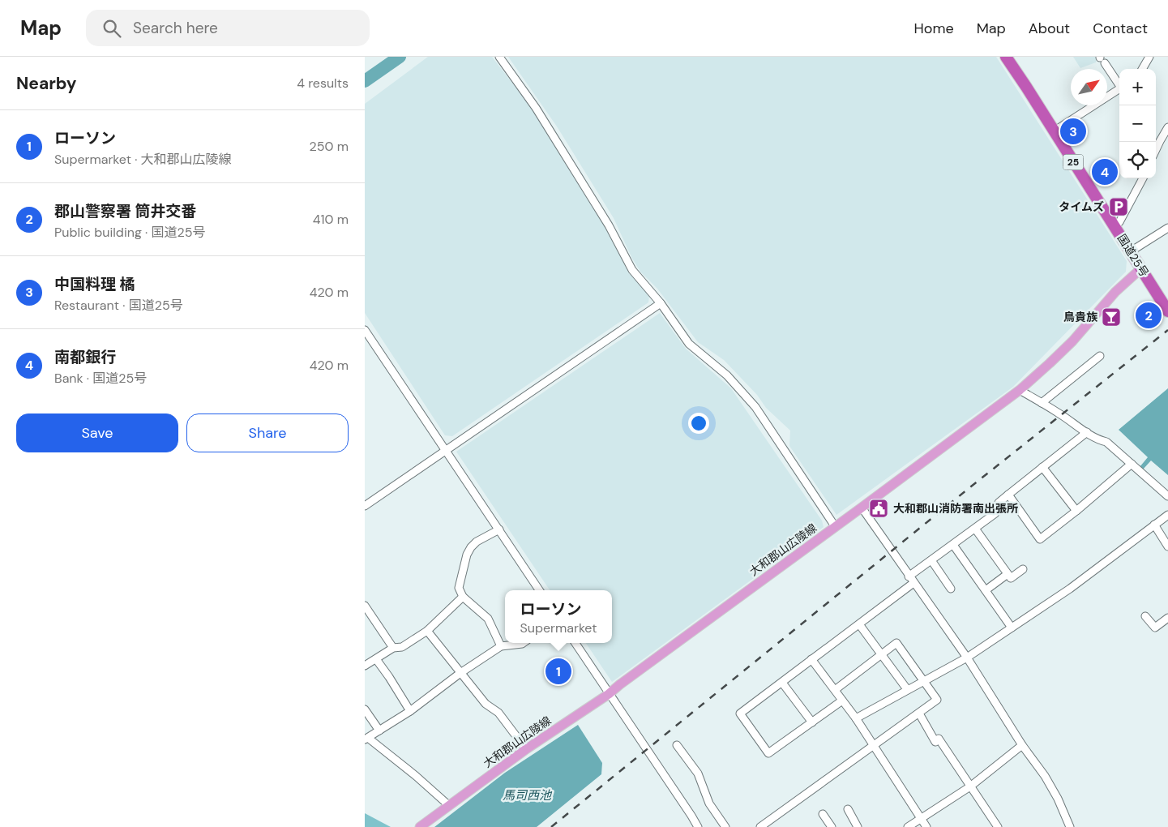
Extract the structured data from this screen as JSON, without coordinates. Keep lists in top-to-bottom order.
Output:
{
  "streets": {
    "highway": ["25", "国道25号"],
    "main road": ["大和郡山広陵線"]
  },
  "crossings": [
    ["国道25号", "大和郡山広陵線"]
  ],
  "water": ["馬司西池"],
  "places": {
    "parking": ["タイムズ"],
    "bar": ["鳥貴族"],
    "public building": ["大和郡山消防署南出張所"]
  },
  "north": "top right",
  "page": {
    "header": "Map",
    "search": "Search here",
    "nav": [
      "Home",
      "Map",
      "About",
      "Contact"
    ],
    "heading": ["Nearby", "4 results"],
    "map_buttons": ["+", "−"],
    "list": [
      {
        "mark": "1",
        "name": "ローソン",
        "note": "Supermarket · 大和郡山広陵線",
        "value": "250 m"
      },
      {
        "mark": "2",
        "name": "郡山警察署 筒井交番",
        "note": "Public building · 国道25号",
        "value": "410 m"
      },
      {
        "mark": "3",
        "name": "中国料理 橘",
        "note": "Restaurant · 国道25号",
        "value": "420 m"
      },
      {
        "mark": "4",
        "name": "南都銀行",
        "note": "Bank · 国道25号",
        "value": "420 m"
      }
    ],
    "pins": [
      "3",
      "4",
      "2",
      "1"
    ],
    "buttons": ["Save", "Share"],
    "popup": ["ローソン", "Supermarket"]
  }
}
